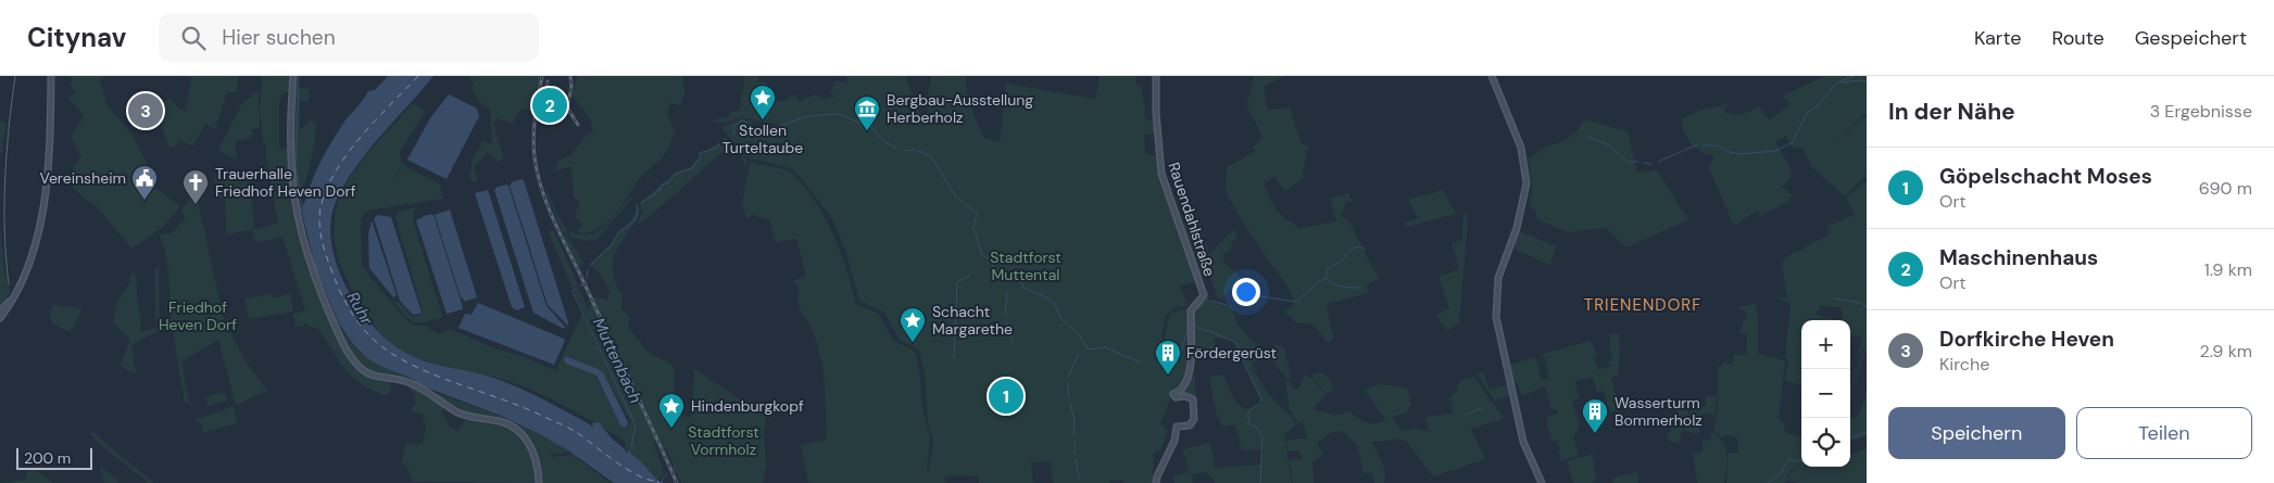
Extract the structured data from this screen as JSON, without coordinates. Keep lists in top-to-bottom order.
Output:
{
  "streets": {
    "main road": ["Rauendahlstraße"]
  },
  "districts": ["TRIENENDORF"],
  "water": ["Ruhr", "Muttenbach"],
  "parks": ["Stadtforst Muttental", "Friedhof Heven Dorf", "Stadtforst Vormholz"],
  "places": {
    "place": ["Stollen Turteltaube", "Schacht Margarethe", "Hindenburgkopf"],
    "museum": ["Bergbau-Ausstellung Herberholz"],
    "public building": ["Vereinsheim"],
    "church": ["Trauerhalle Friedhof Heven Dorf"],
    "building": ["Fördergerüst", "Wasserturm Bommerholz"]
  },
  "scale_bar": "200 m",
  "page": {
    "header": "Citynav",
    "search": "Hier suchen",
    "nav": ["Karte", "Route", "Gespeichert"],
    "heading": ["In der Nähe", "3 Ergebnisse"],
    "pins": ["2", "3", "1"],
    "list": [
      {
        "mark": "1",
        "name": "Göpelschacht Moses",
        "note": "Ort",
        "value": "690 m"
      },
      {
        "mark": "2",
        "name": "Maschinenhaus",
        "note": "Ort",
        "value": "1.9 km"
      },
      {
        "mark": "3",
        "name": "Dorfkirche Heven",
        "note": "Kirche",
        "value": "2.9 km"
      }
    ],
    "map_buttons": ["+", "−"],
    "buttons": ["Speichern", "Teilen"],
    "scale": "200 m"
  }
}
